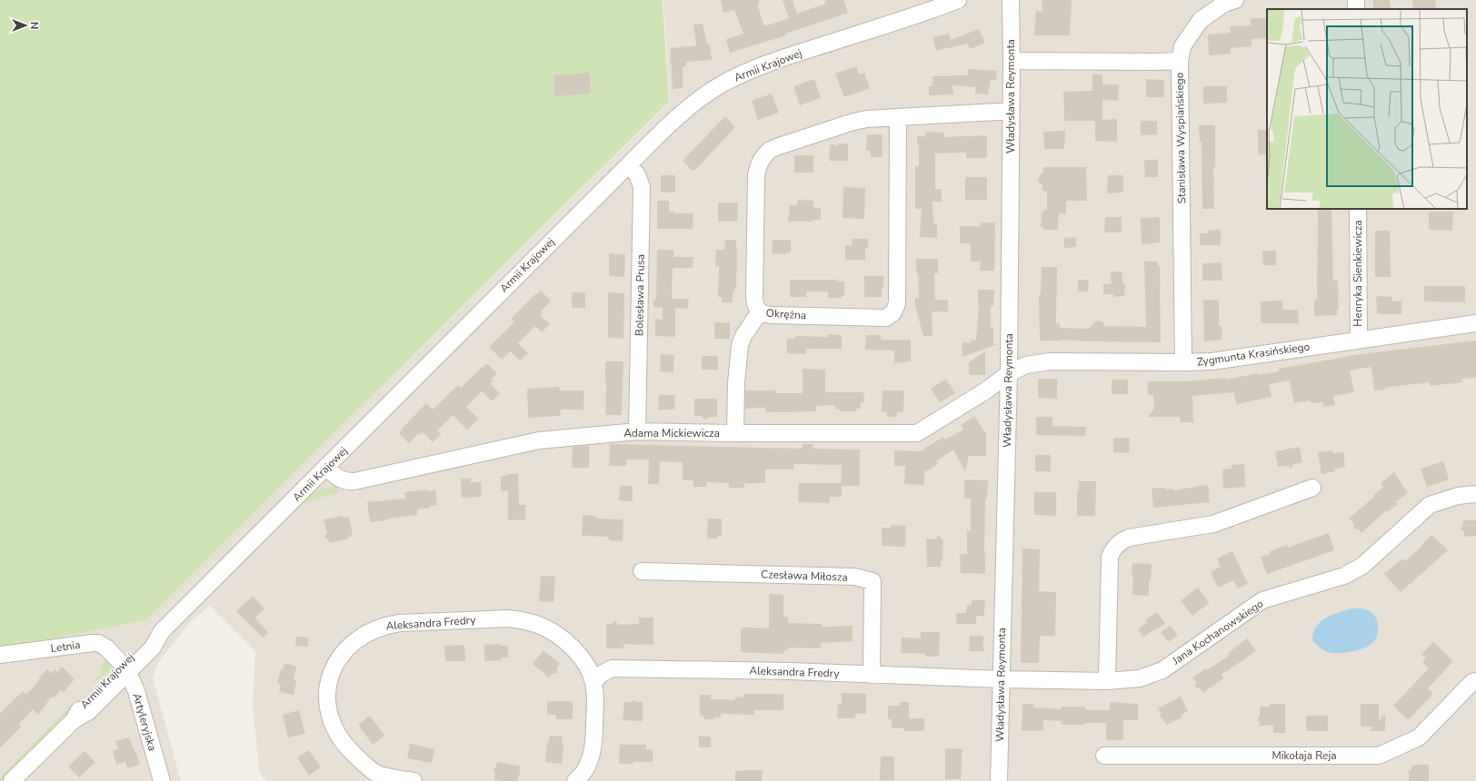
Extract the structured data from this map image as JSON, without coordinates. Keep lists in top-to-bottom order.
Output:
{
  "streets": {
    "street": [
      "Armii Krajowej",
      "Władysława Reymonta",
      "Stanisława Wyspiańskiego",
      "Henryka Sienkiewicza",
      "Bolesława Prusa",
      "Okrężna",
      "Zygmunta Krasińskiego",
      "Adama Mickiewicza",
      "Czesława Miłosza",
      "Aleksandra Fredry",
      "Jana Kochanowskiego",
      "Letnia",
      "Artyleryjska",
      "Mikołaja Reja"
    ]
  },
  "crossings": [
    ["Armii Krajowej", "Bolesława Prusa"],
    ["Armii Krajowej", "Adama Mickiewicza"],
    ["Armii Krajowej", "Letnia"],
    ["Armii Krajowej", "Artyleryjska"],
    ["Władysława Reymonta", "Stanisława Wyspiańskiego"],
    ["Władysława Reymonta", "Okrężna"],
    ["Władysława Reymonta", "Zygmunta Krasińskiego"],
    ["Władysława Reymonta", "Adama Mickiewicza"],
    ["Władysława Reymonta", "Aleksandra Fredry"],
    ["Władysława Reymonta", "Jana Kochanowskiego"],
    ["Stanisława Wyspiańskiego", "Zygmunta Krasińskiego"],
    ["Henryka Sienkiewicza", "Zygmunta Krasińskiego"],
    ["Bolesława Prusa", "Adama Mickiewicza"],
    ["Zygmunta Krasińskiego", "Adama Mickiewicza"],
    ["Czesława Miłosza", "Aleksandra Fredry"],
    ["Aleksandra Fredry", "Jana Kochanowskiego"],
    ["Letnia", "Artyleryjska"]
  ],
  "north": "right"
}
